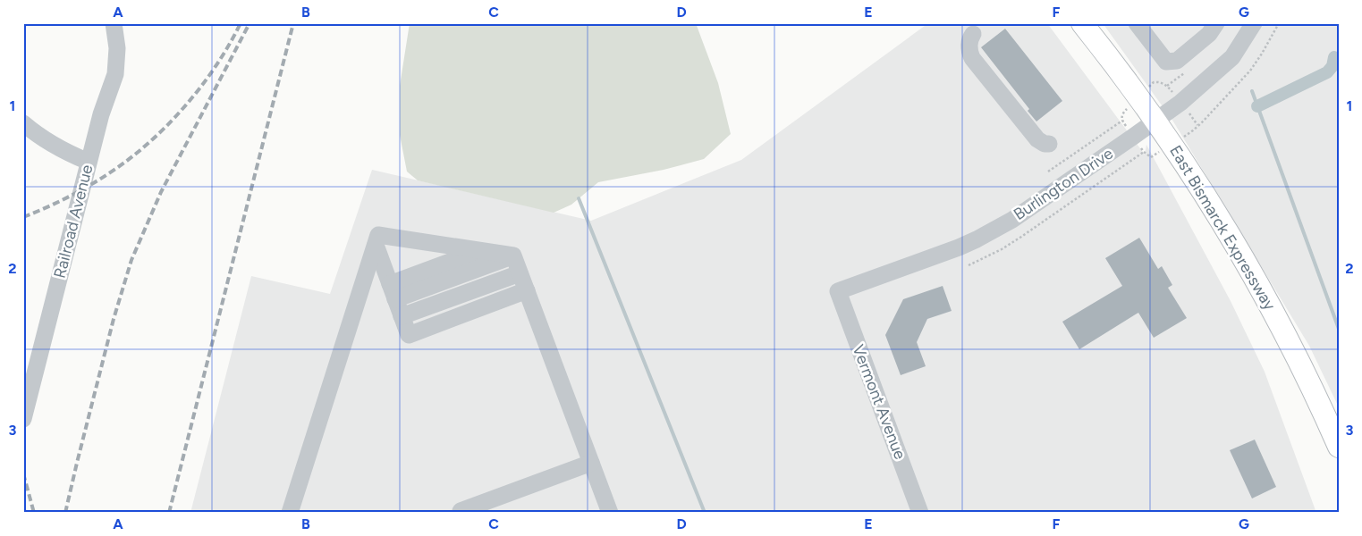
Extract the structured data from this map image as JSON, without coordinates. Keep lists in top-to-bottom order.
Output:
{
  "streets": {
    "main road": ["East Bismarck Expressway"],
    "street": ["Burlington Drive", "Railroad Avenue", "Vermont Avenue"]
  },
  "crossings": [
    ["Burlington Drive", "East Bismarck Expressway"],
    ["Burlington Drive", "Vermont Avenue"]
  ],
  "grid": {
    "columns": [
      "A",
      "B",
      "C",
      "D",
      "E",
      "F",
      "G"
    ],
    "rows": ["1", "2", "3"]
  }
}
